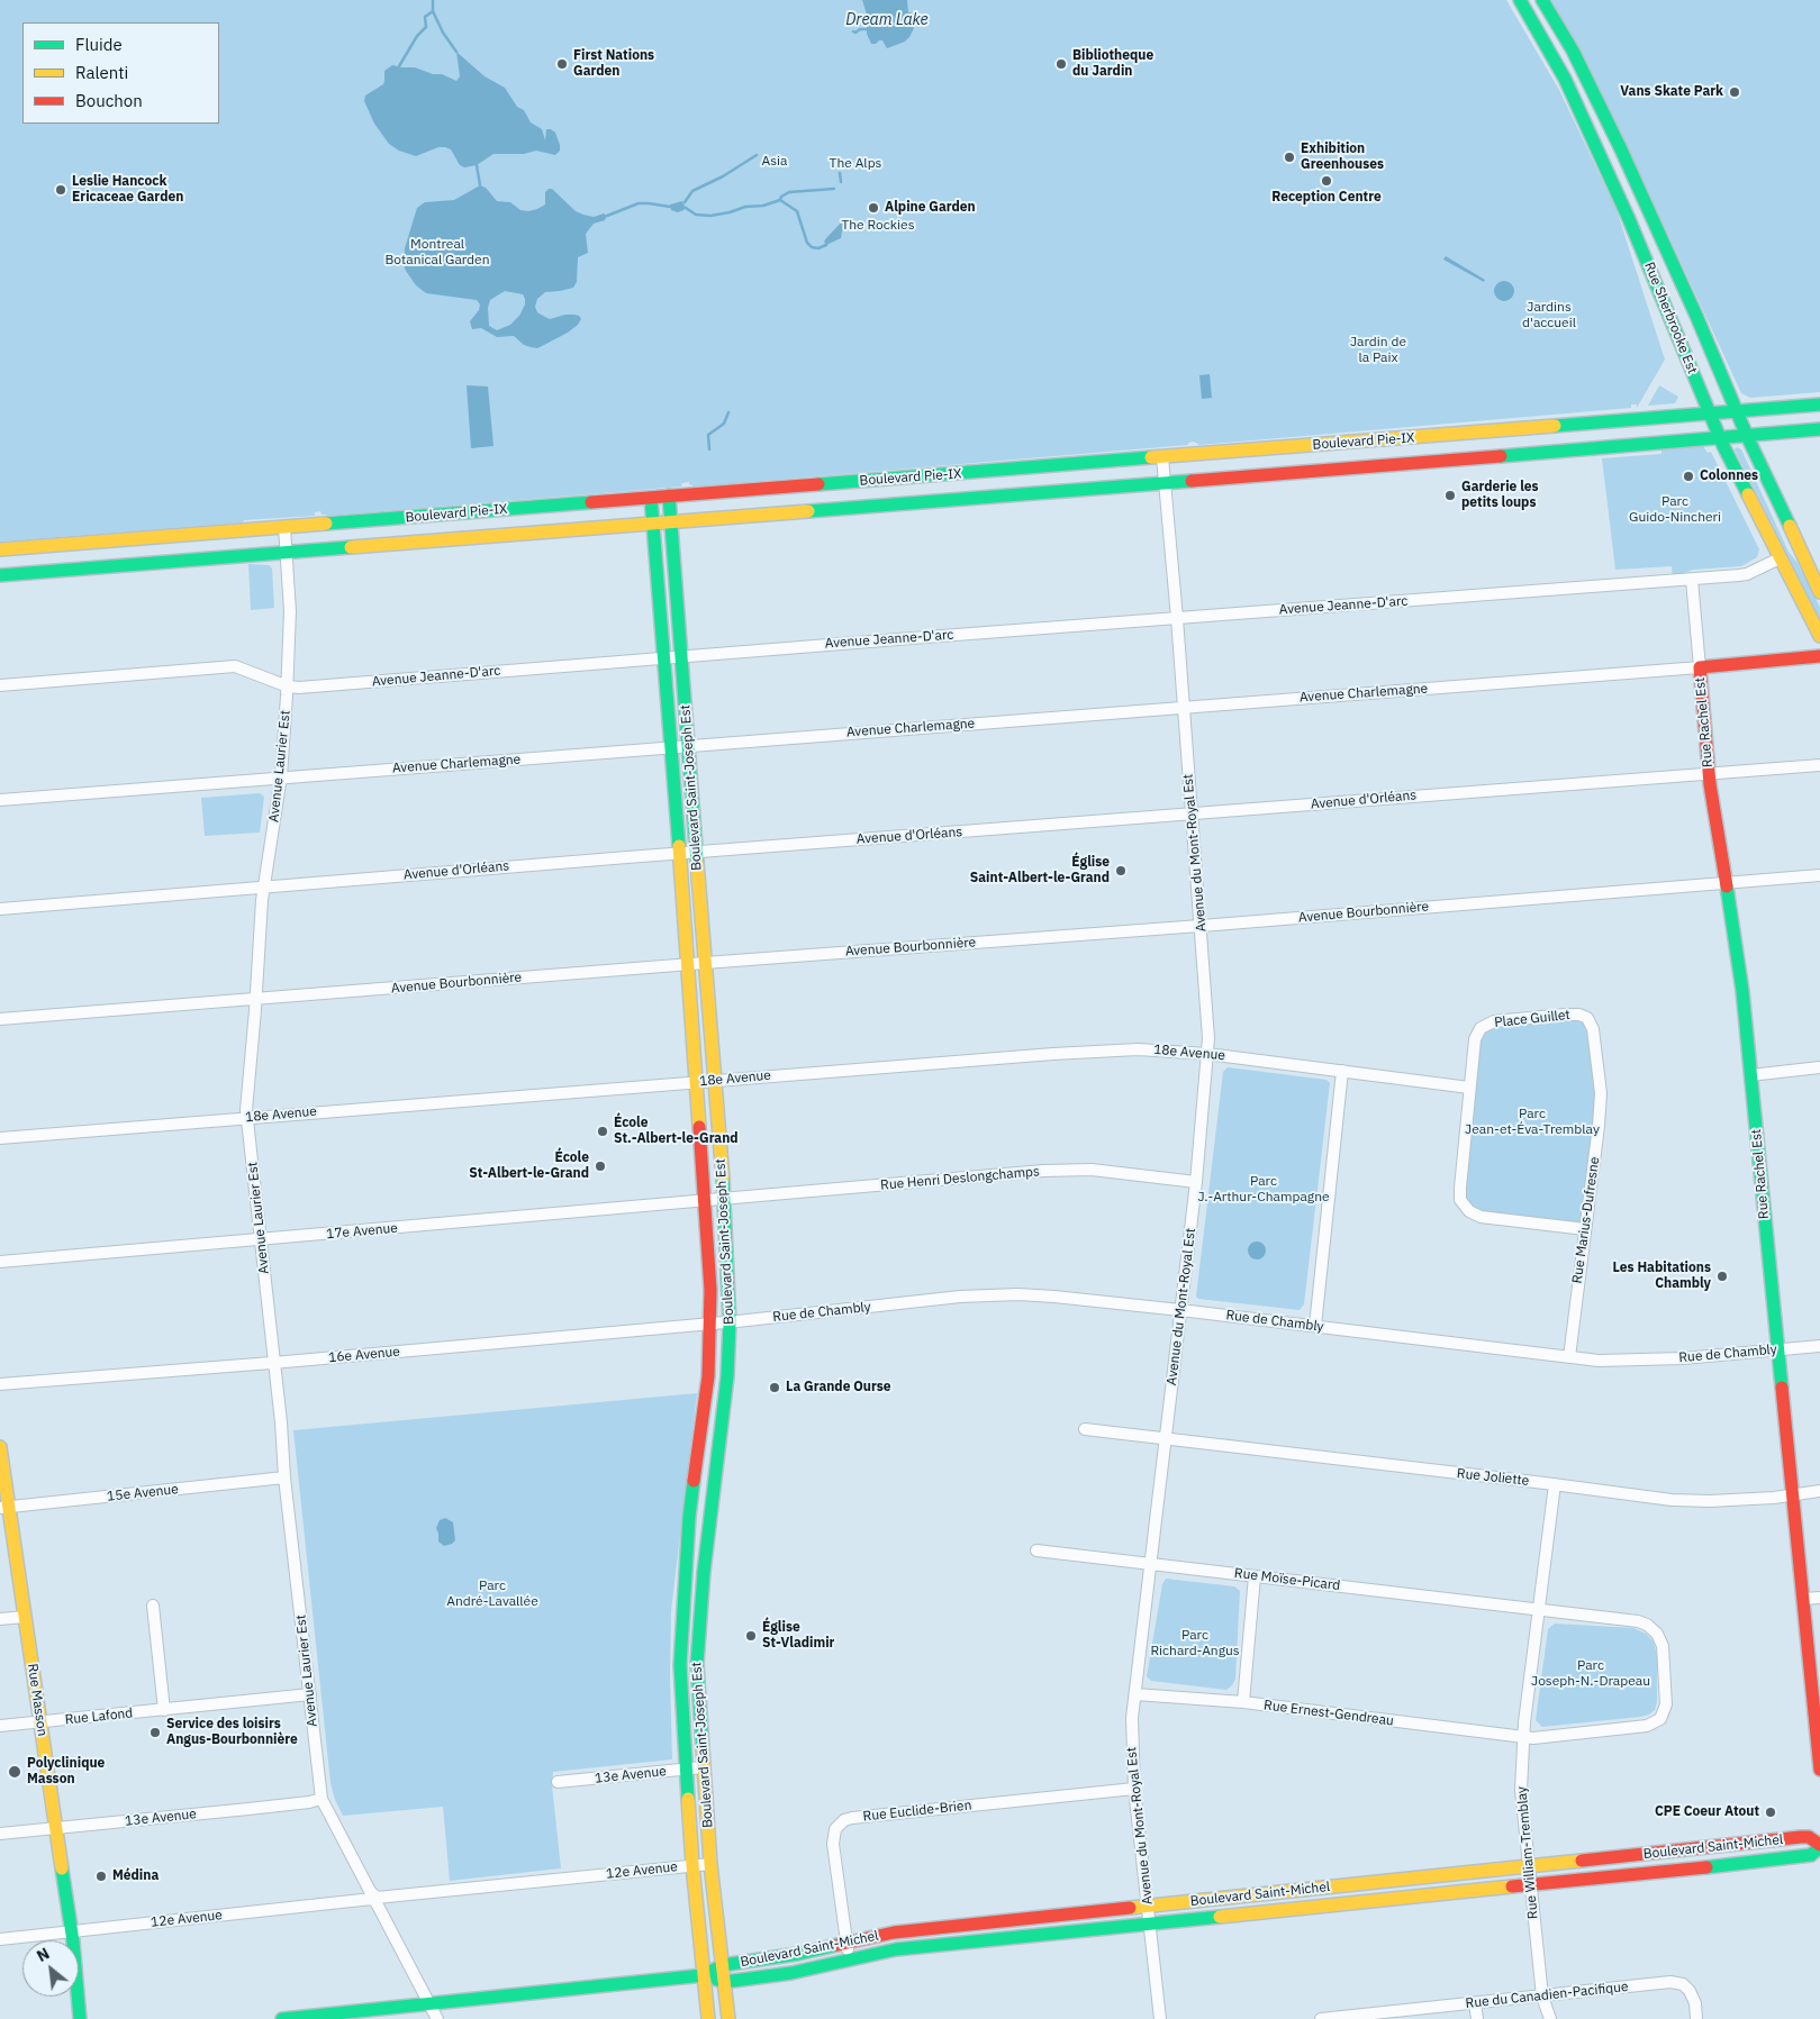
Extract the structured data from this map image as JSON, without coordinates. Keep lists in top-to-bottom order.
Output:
{
  "streets": {
    "main road": [
      "Rue Sherbrooke Est",
      "Boulevard Pie-IX",
      "Avenue Charlemagne",
      "Rue Rachel Est",
      "Boulevard Saint-Joseph Est",
      "Rue Masson",
      "Boulevard Saint-Michel"
    ],
    "street": [
      "Avenue Jeanne-D'arc",
      "Avenue Laurier Est",
      "Avenue d'Orléans",
      "Avenue du Mont-Royal Est",
      "Avenue Bourbonnière",
      "Place Guillet",
      "18e Avenue",
      "Rue Henri Deslongchamps",
      "Rue Marius-Dufresne",
      "17e Avenue",
      "Rue de Chambly",
      "16e Avenue",
      "Rue Joliette",
      "15e Avenue",
      "Rue Moïse-Picard",
      "Rue Ernest-Gendreau",
      "Rue Lafond",
      "13e Avenue",
      "Rue Euclide-Brien",
      "Rue William-Tremblay",
      "12e Avenue",
      "Rue du Canadien-Pacifique"
    ]
  },
  "crossings": [
    ["Rue Sherbrooke Est", "Boulevard Pie-IX"],
    ["Rue Sherbrooke Est", "Avenue Jeanne-D'arc"],
    ["Boulevard Pie-IX", "Avenue Laurier Est"],
    ["Boulevard Pie-IX", "Boulevard Saint-Joseph Est"],
    ["Boulevard Pie-IX", "Avenue du Mont-Royal Est"],
    ["Avenue Jeanne-D'arc", "Rue Rachel Est"],
    ["Avenue Jeanne-D'arc", "Avenue Laurier Est"],
    ["Avenue Jeanne-D'arc", "Boulevard Saint-Joseph Est"],
    ["Avenue Jeanne-D'arc", "Avenue du Mont-Royal Est"],
    ["Avenue Charlemagne", "Rue Rachel Est"],
    ["Avenue Charlemagne", "Avenue Laurier Est"],
    ["Avenue Charlemagne", "Boulevard Saint-Joseph Est"],
    ["Avenue Charlemagne", "Avenue du Mont-Royal Est"],
    ["Rue Rachel Est", "Avenue d'Orléans"],
    ["Rue Rachel Est", "Avenue Bourbonnière"],
    ["Rue Rachel Est", "Rue de Chambly"],
    ["Rue Rachel Est", "Rue Joliette"],
    ["Avenue Laurier Est", "Avenue d'Orléans"],
    ["Avenue Laurier Est", "Avenue Bourbonnière"],
    ["Avenue Laurier Est", "18e Avenue"],
    ["Avenue Laurier Est", "17e Avenue"],
    ["Avenue Laurier Est", "16e Avenue"],
    ["Avenue Laurier Est", "15e Avenue"],
    ["Avenue Laurier Est", "Rue Lafond"],
    ["Avenue Laurier Est", "13e Avenue"],
    ["Avenue Laurier Est", "Boulevard Saint-Michel"],
    ["Avenue Laurier Est", "12e Avenue"],
    ["Boulevard Saint-Joseph Est", "Avenue d'Orléans"],
    ["Boulevard Saint-Joseph Est", "Avenue Bourbonnière"],
    ["Boulevard Saint-Joseph Est", "18e Avenue"],
    ["Boulevard Saint-Joseph Est", "Rue Henri Deslongchamps"],
    ["Boulevard Saint-Joseph Est", "17e Avenue"],
    ["Boulevard Saint-Joseph Est", "Rue de Chambly"],
    ["Boulevard Saint-Joseph Est", "16e Avenue"],
    ["Boulevard Saint-Joseph Est", "13e Avenue"],
    ["Boulevard Saint-Joseph Est", "Boulevard Saint-Michel"],
    ["Boulevard Saint-Joseph Est", "12e Avenue"],
    ["Avenue d'Orléans", "Avenue du Mont-Royal Est"],
    ["Avenue du Mont-Royal Est", "Avenue Bourbonnière"],
    ["Avenue du Mont-Royal Est", "18e Avenue"],
    ["Avenue du Mont-Royal Est", "Rue Henri Deslongchamps"],
    ["Avenue du Mont-Royal Est", "Rue de Chambly"],
    ["Avenue du Mont-Royal Est", "Rue Joliette"],
    ["Avenue du Mont-Royal Est", "Rue Moïse-Picard"],
    ["Avenue du Mont-Royal Est", "Rue Ernest-Gendreau"],
    ["Avenue du Mont-Royal Est", "Rue Euclide-Brien"],
    ["Avenue du Mont-Royal Est", "Boulevard Saint-Michel"],
    ["Place Guillet", "18e Avenue"],
    ["Place Guillet", "Rue Marius-Dufresne"],
    ["Rue Henri Deslongchamps", "17e Avenue"],
    ["Rue Marius-Dufresne", "Rue de Chambly"],
    ["Rue de Chambly", "16e Avenue"],
    ["Rue Joliette", "Rue William-Tremblay"],
    ["15e Avenue", "Rue Masson"],
    ["Rue Moïse-Picard", "Rue Ernest-Gendreau"],
    ["Rue Moïse-Picard", "Rue William-Tremblay"],
    ["Rue Masson", "Rue Lafond"],
    ["Rue Masson", "13e Avenue"],
    ["Rue Masson", "12e Avenue"],
    ["Rue Ernest-Gendreau", "Rue William-Tremblay"],
    ["Rue Euclide-Brien", "Boulevard Saint-Michel"],
    ["Boulevard Saint-Michel", "Rue William-Tremblay"],
    ["Rue William-Tremblay", "Rue du Canadien-Pacifique"]
  ],
  "water": ["Dream Lake"],
  "parks": [
    "Asia",
    "The Alps",
    "The Rockies",
    "Montreal Botanical Garden",
    "Jardins d'accueil",
    "Jardin de la Paix",
    "Parc Guido-Nincheri",
    "Parc Jean-et-Éva-Tremblay",
    "Parc J.-Arthur-Champagne",
    "Parc André-Lavallée",
    "Parc Richard-Angus",
    "Parc Joseph-N.-Drapeau"
  ],
  "places": [
    "First Nations Garden",
    "Bibliotheque du Jardin",
    "Vans Skate Park",
    "Exhibition Greenhouses",
    "Reception Centre",
    "Leslie Hancock Ericaceae Garden",
    "Alpine Garden",
    "Colonnes",
    "Garderie les petits loups",
    "Église Saint-Albert-le-Grand",
    "École St.-Albert-le-Grand",
    "École St-Albert-le-Grand",
    "Les Habitations Chambly",
    "La Grande Ourse",
    "Église St-Vladimir",
    "Service des loisirs Angus-Bourbonnière",
    "Polyclinique Masson",
    "CPE Coeur Atout",
    "Médina"
  ],
  "legend": ["Fluide", "Ralenti", "Bouchon"],
  "north": "top left"
}
